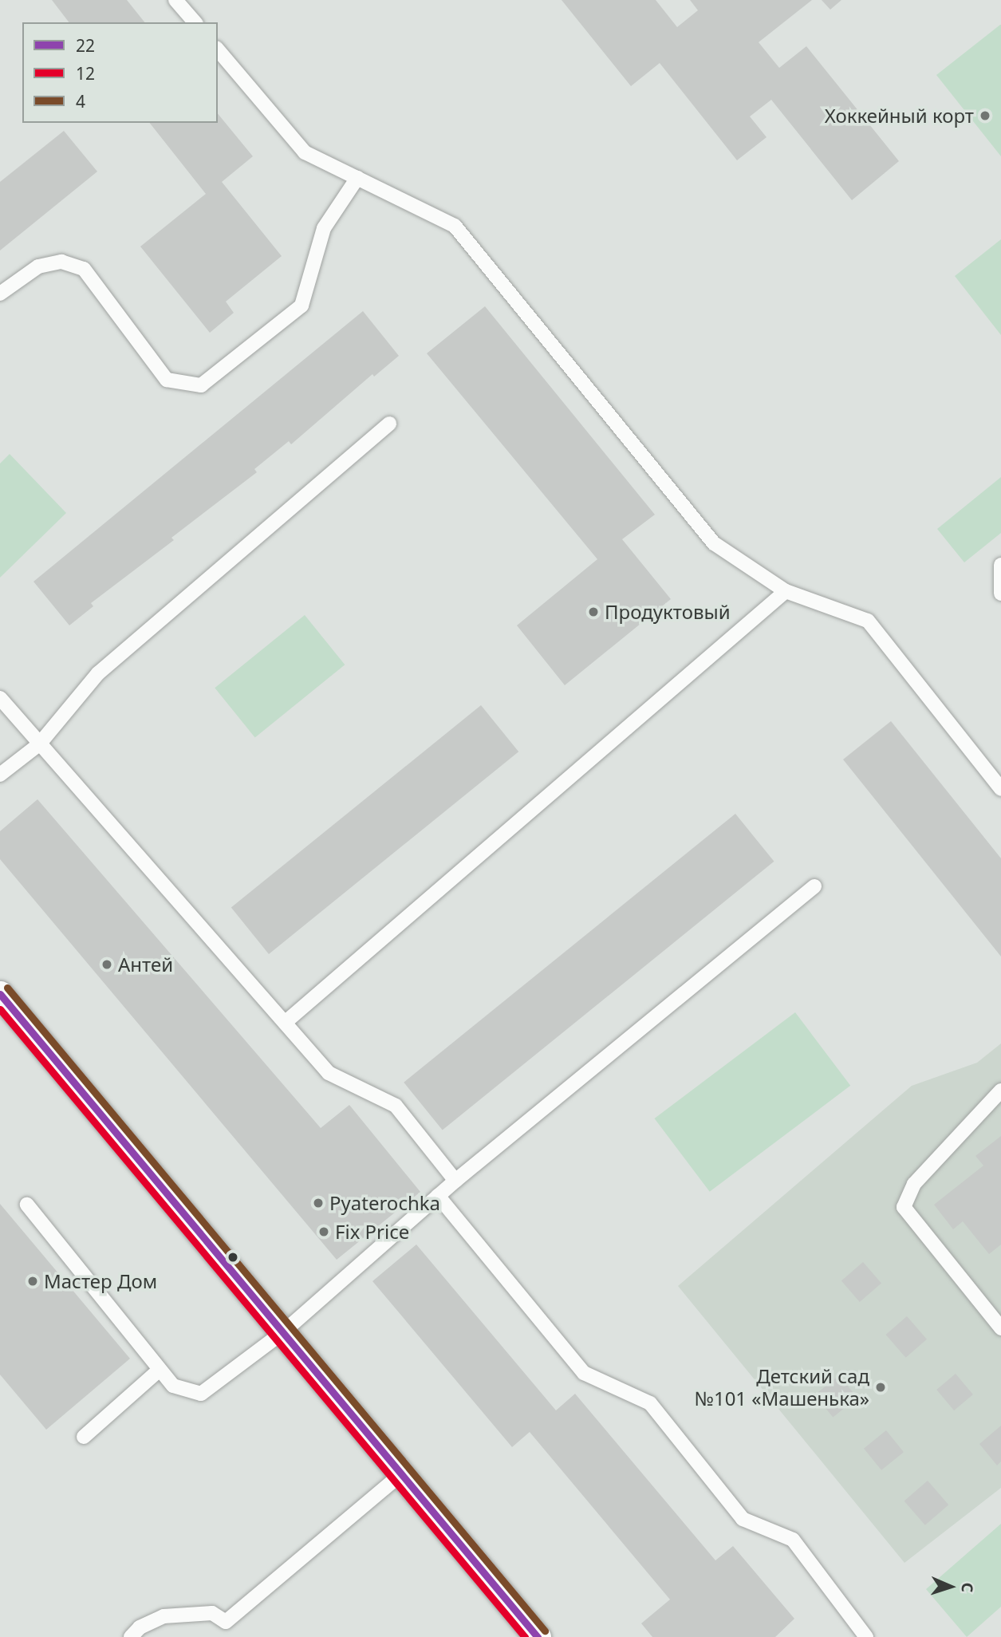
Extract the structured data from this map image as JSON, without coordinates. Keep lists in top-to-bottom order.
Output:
{
  "places": [
    "Хоккейный корт",
    "Продуктовый",
    "Антей",
    "Pyaterochka",
    "Fix Price",
    "Мастер Дом",
    "Детский сад №101 «Машенька»"
  ],
  "lines": ["transit line 4", "transit line 22", "transit line 12"],
  "legend": ["22", "12", "4"],
  "north": "right"
}
